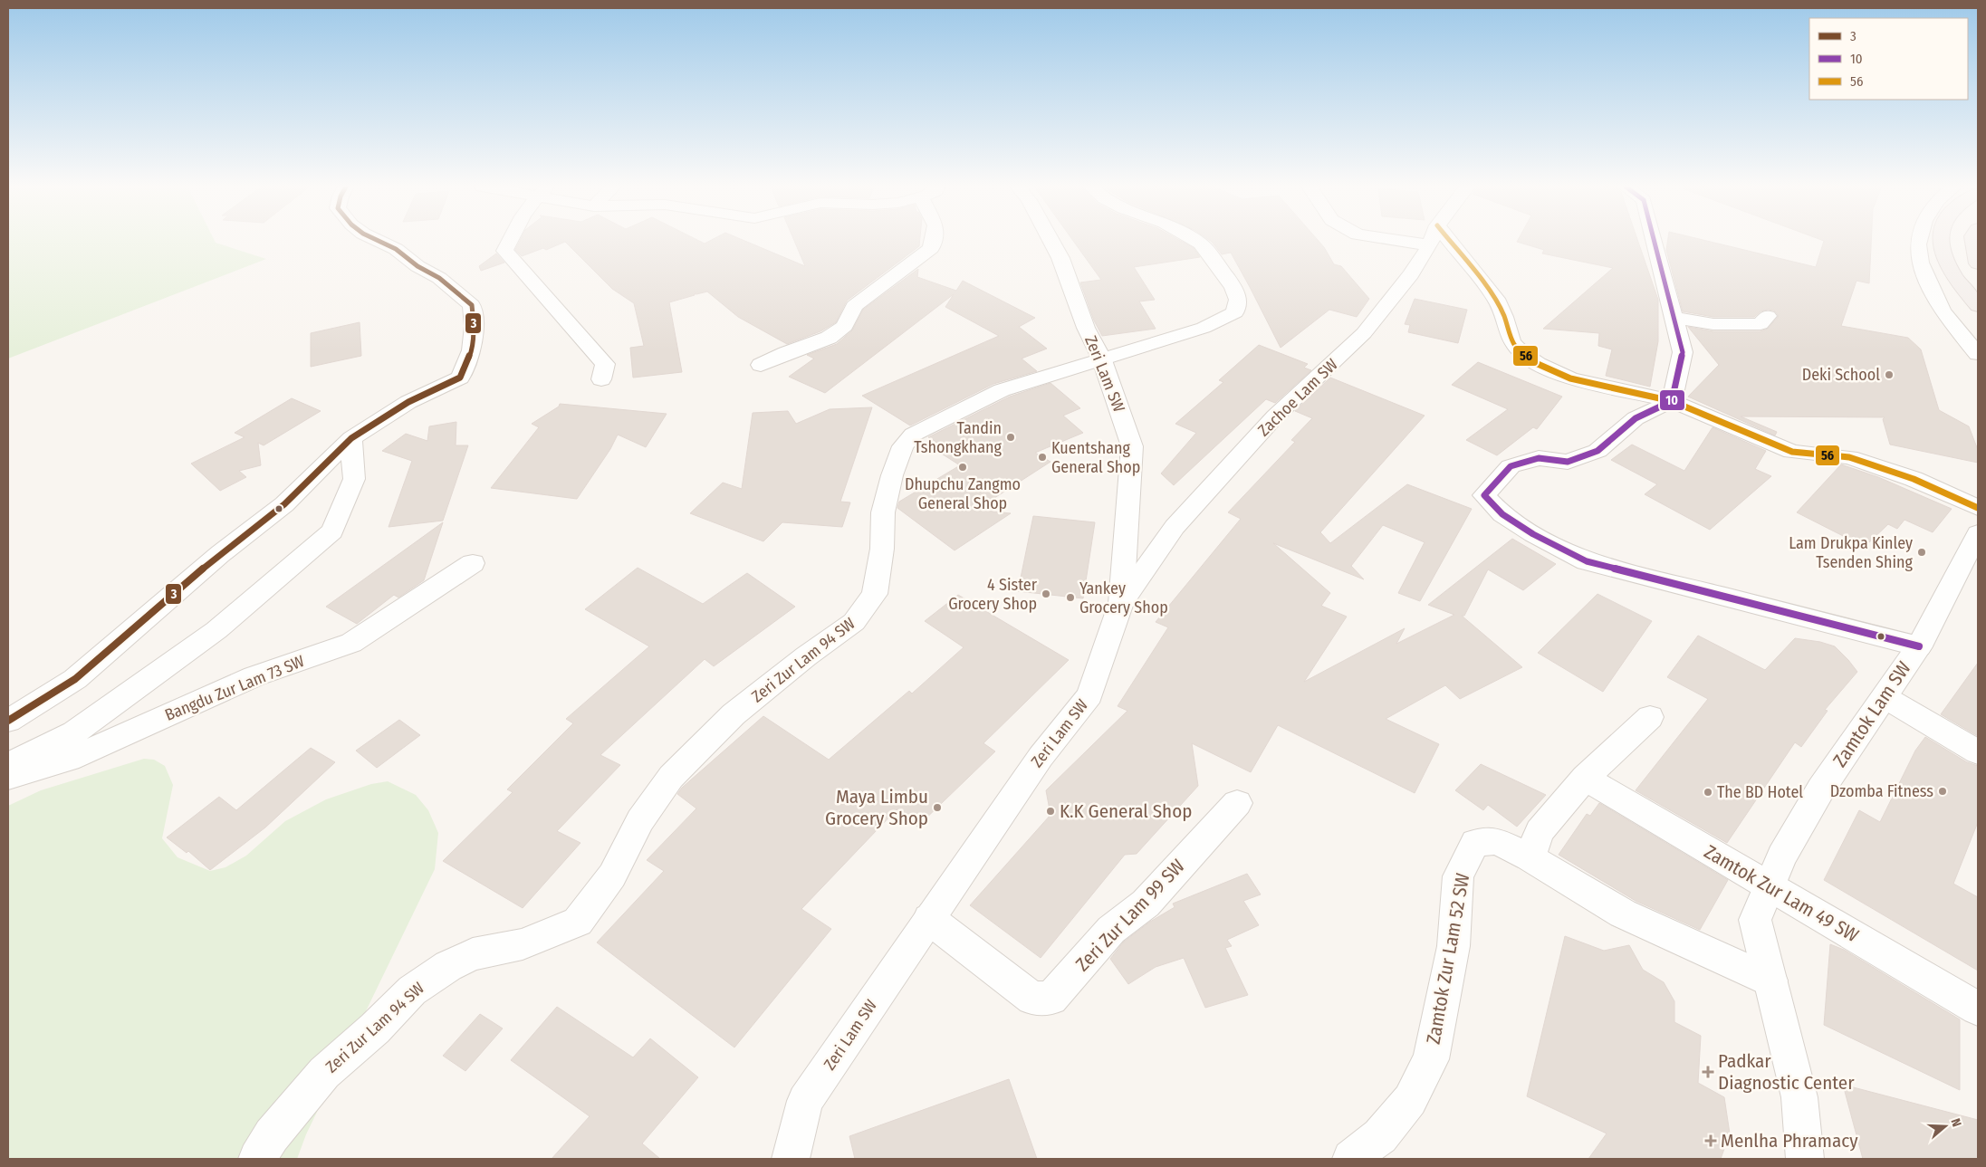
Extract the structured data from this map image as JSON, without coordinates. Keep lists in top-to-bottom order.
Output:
{
  "streets": {
    "street": [
      "Zeri Lam SW",
      "Zachoe Lam SW",
      "Zeri Zur Lam 94 SW",
      "Bangdu Zur Lam 73 SW",
      "Zamtok Lam SW",
      "Zamtok Zur Lam 49 SW",
      "Zeri Zur Lam 99 SW",
      "Zamtok Zur Lam 52 SW"
    ]
  },
  "crossings": [
    ["Zeri Lam SW", "Zachoe Lam SW"],
    ["Zeri Lam SW", "Zeri Zur Lam 94 SW"],
    ["Zeri Lam SW", "Zeri Zur Lam 99 SW"],
    ["Zamtok Lam SW", "Zamtok Zur Lam 49 SW"],
    ["Zamtok Lam SW", "Zamtok Zur Lam 52 SW"]
  ],
  "places": {
    "other": [
      "Deki School",
      "Tandin Tshongkhang",
      "Kuentshang General Shop",
      "Dhupchu Zangmo General Shop",
      "Lam Drukpa Kinley Tsenden Shing",
      "4 Sister Grocery Shop",
      "Yankey Grocery Shop",
      "Dzomba Fitness",
      "The BD Hotel",
      "Maya Limbu Grocery Shop",
      "K.K General Shop"
    ],
    "health": ["Padkar Diagnostic Center", "Menlha Phramacy"]
  },
  "lines": ["transit line 3", "transit line 10", "transit line 56"],
  "legend": ["3", "10", "56"],
  "north": "right"
}
